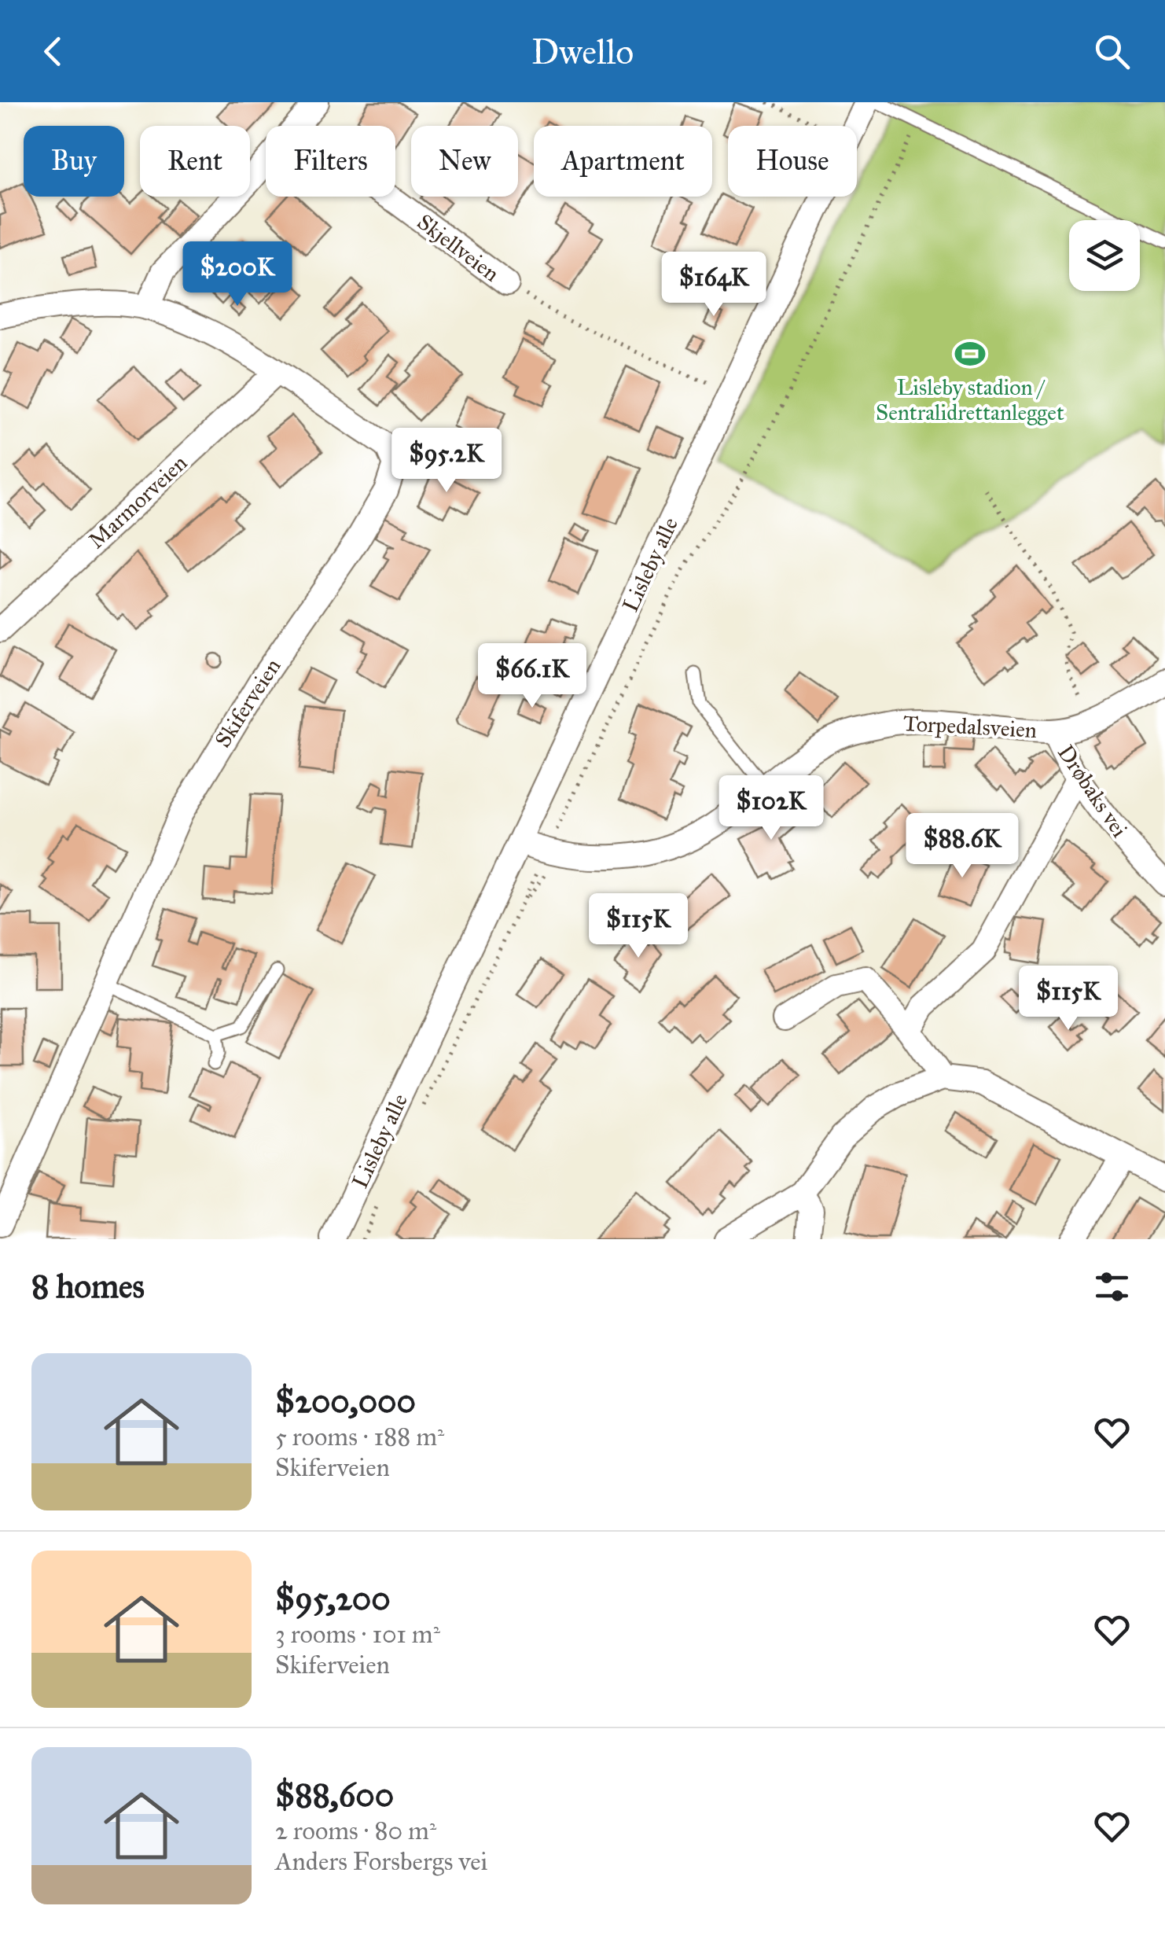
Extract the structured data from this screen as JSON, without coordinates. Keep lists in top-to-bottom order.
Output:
{
  "streets": {
    "street": [
      "Skjellveien",
      "Marmorveien",
      "Lisleby alle",
      "Skiferveien",
      "Torpedalsveien",
      "Drøbaks vei"
    ]
  },
  "crossings": [
    ["Marmorveien", "Skiferveien"],
    ["Lisleby alle", "Torpedalsveien"],
    ["Torpedalsveien", "Drøbaks vei"]
  ],
  "places": {
    "sports": ["Lisleby stadion / Sentralidrettanlegget"]
  },
  "page": {
    "header": "Dwello",
    "chip": [
      "Buy",
      "Rent",
      "Filters",
      "New",
      "Apartment",
      "House"
    ],
    "price": [
      "$200K",
      "$164K",
      "$95.2K",
      "$66.1K",
      "$102K",
      "$88.6K",
      "$115K",
      "$115K"
    ],
    "heading": "8 homes",
    "list": [
      {
        "name": "$200,000",
        "note": "5 rooms · 188 m² · Skiferveien"
      },
      {
        "name": "$95,200",
        "note": "3 rooms · 101 m² · Skiferveien"
      },
      {
        "name": "$88,600",
        "note": "2 rooms · 80 m² · Anders Forsbergs vei"
      }
    ]
  }
}
